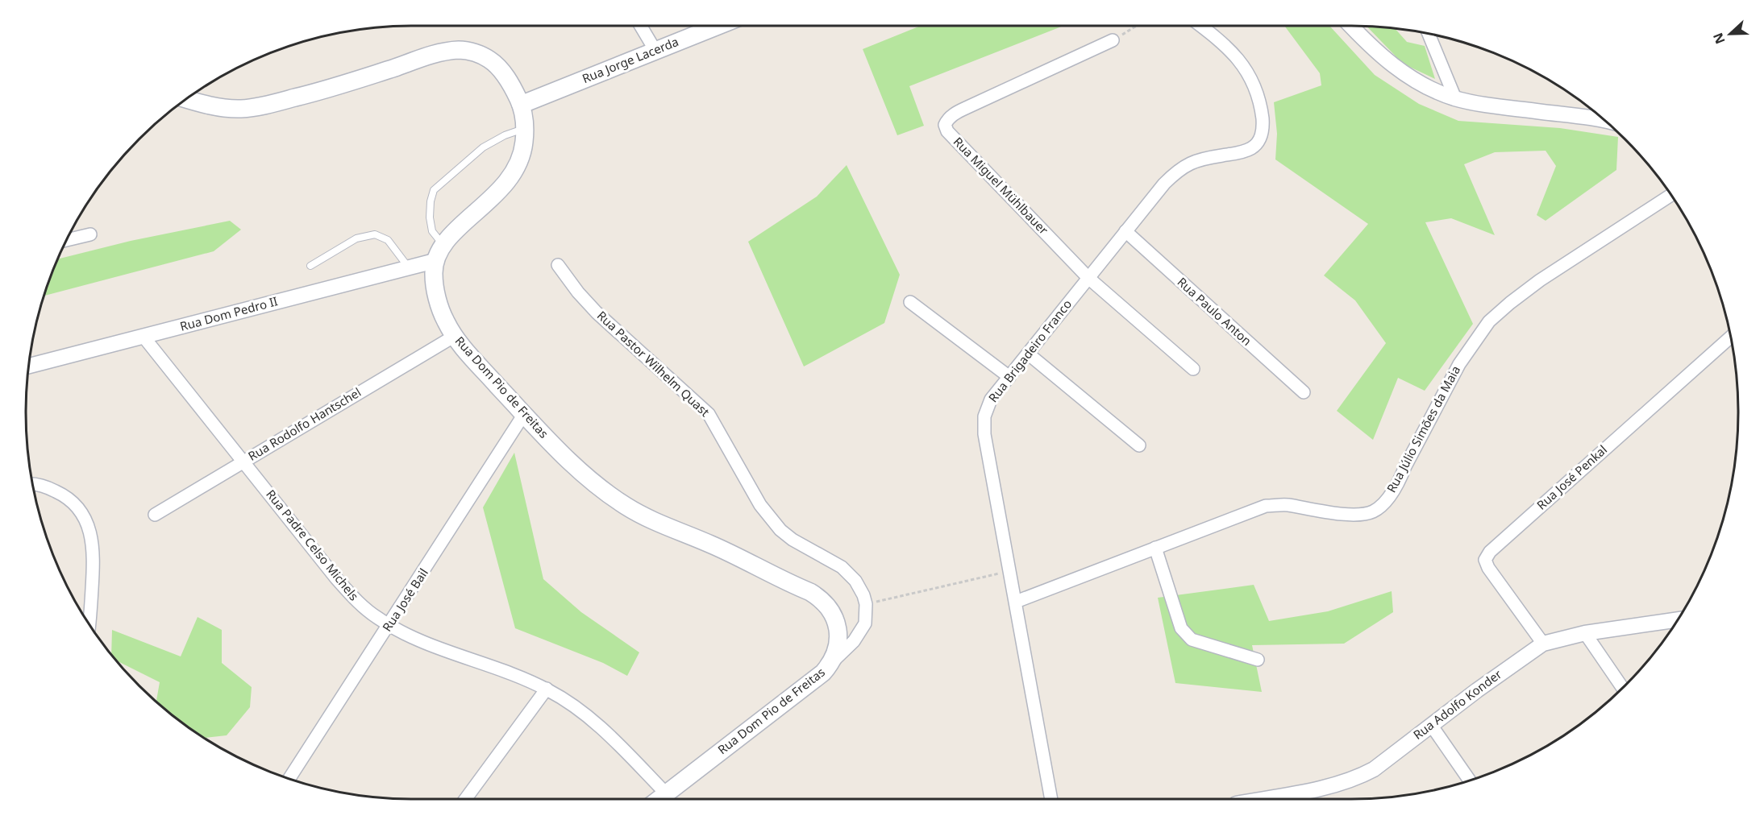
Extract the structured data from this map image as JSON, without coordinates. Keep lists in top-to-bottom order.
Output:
{
  "streets": {
    "main road": ["Rua Jorge Lacerda", "Rua Dom Pio de Freitas"],
    "street": [
      "Rua Miguel Mühlbauer",
      "Rua Paulo Anton",
      "Rua Dom Pedro II",
      "Rua Brigadeiro Franco",
      "Rua Pastor Wilhelm Quast",
      "Rua Rodolfo Hantschel",
      "Rua Júlio Simões da Maia",
      "Rua José Penkal",
      "Rua Padre Celso Michels",
      "Rua José Bail",
      "Rua Adolfo Konder"
    ]
  },
  "crossings": [
    ["Rua Jorge Lacerda", "Rua Dom Pio de Freitas"],
    ["Rua Miguel Mühlbauer", "Rua Brigadeiro Franco"],
    ["Rua Paulo Anton", "Rua Brigadeiro Franco"],
    ["Rua Dom Pedro II", "Rua Dom Pio de Freitas"],
    ["Rua Dom Pedro II", "Rua Padre Celso Michels"],
    ["Rua Brigadeiro Franco", "Rua Júlio Simões da Maia"],
    ["Rua Dom Pio de Freitas", "Rua Rodolfo Hantschel"],
    ["Rua Dom Pio de Freitas", "Rua Padre Celso Michels"],
    ["Rua Dom Pio de Freitas", "Rua José Bail"],
    ["Rua Rodolfo Hantschel", "Rua Padre Celso Michels"],
    ["Rua José Penkal", "Rua Adolfo Konder"],
    ["Rua Padre Celso Michels", "Rua José Bail"]
  ],
  "north": "left"
}
